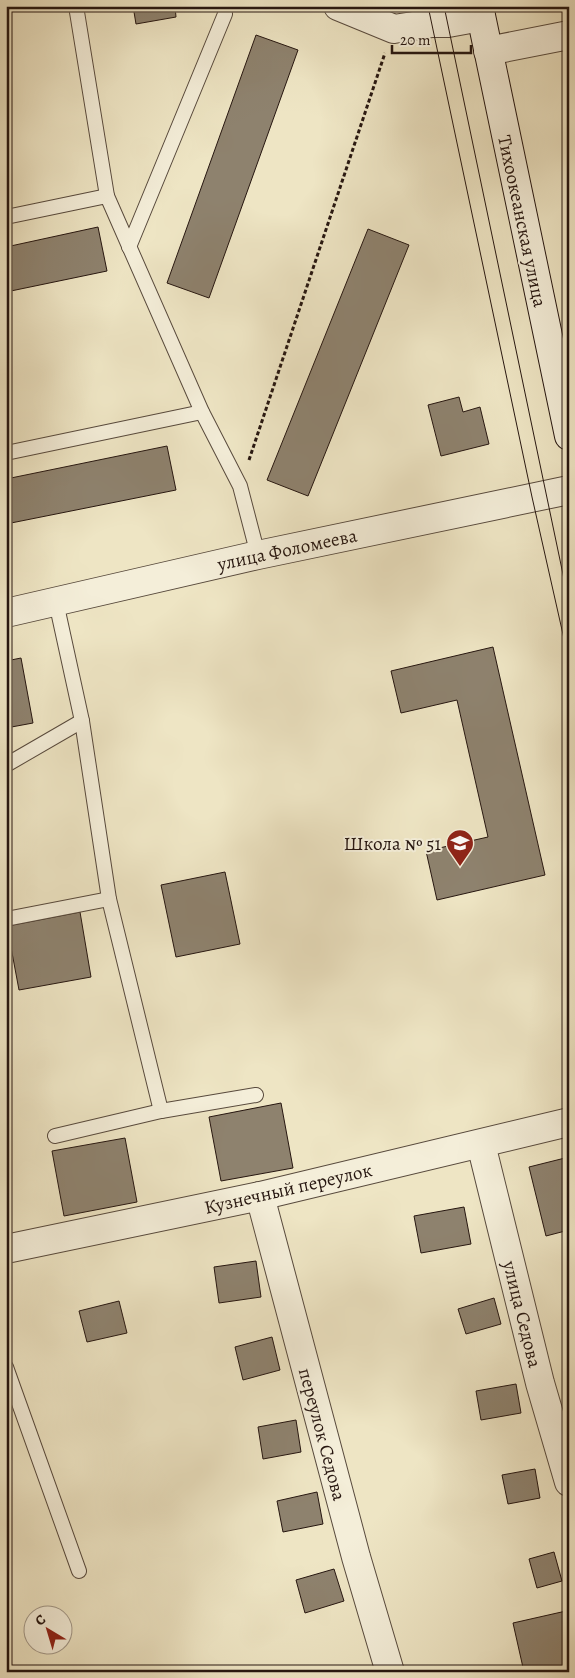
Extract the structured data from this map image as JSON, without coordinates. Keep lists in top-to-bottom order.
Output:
{
  "streets": {
    "street": [
      "Тихоокеанская улица",
      "улица Фоломеева",
      "Кузнечный переулок",
      "улица Седова",
      "переулок Седова"
    ]
  },
  "crossings": [
    ["Кузнечный переулок", "улица Седова"],
    ["Кузнечный переулок", "переулок Седова"]
  ],
  "places": {
    "school or university": ["Школа № 51"]
  },
  "scale_bar": "20 m",
  "north": "top left"
}
